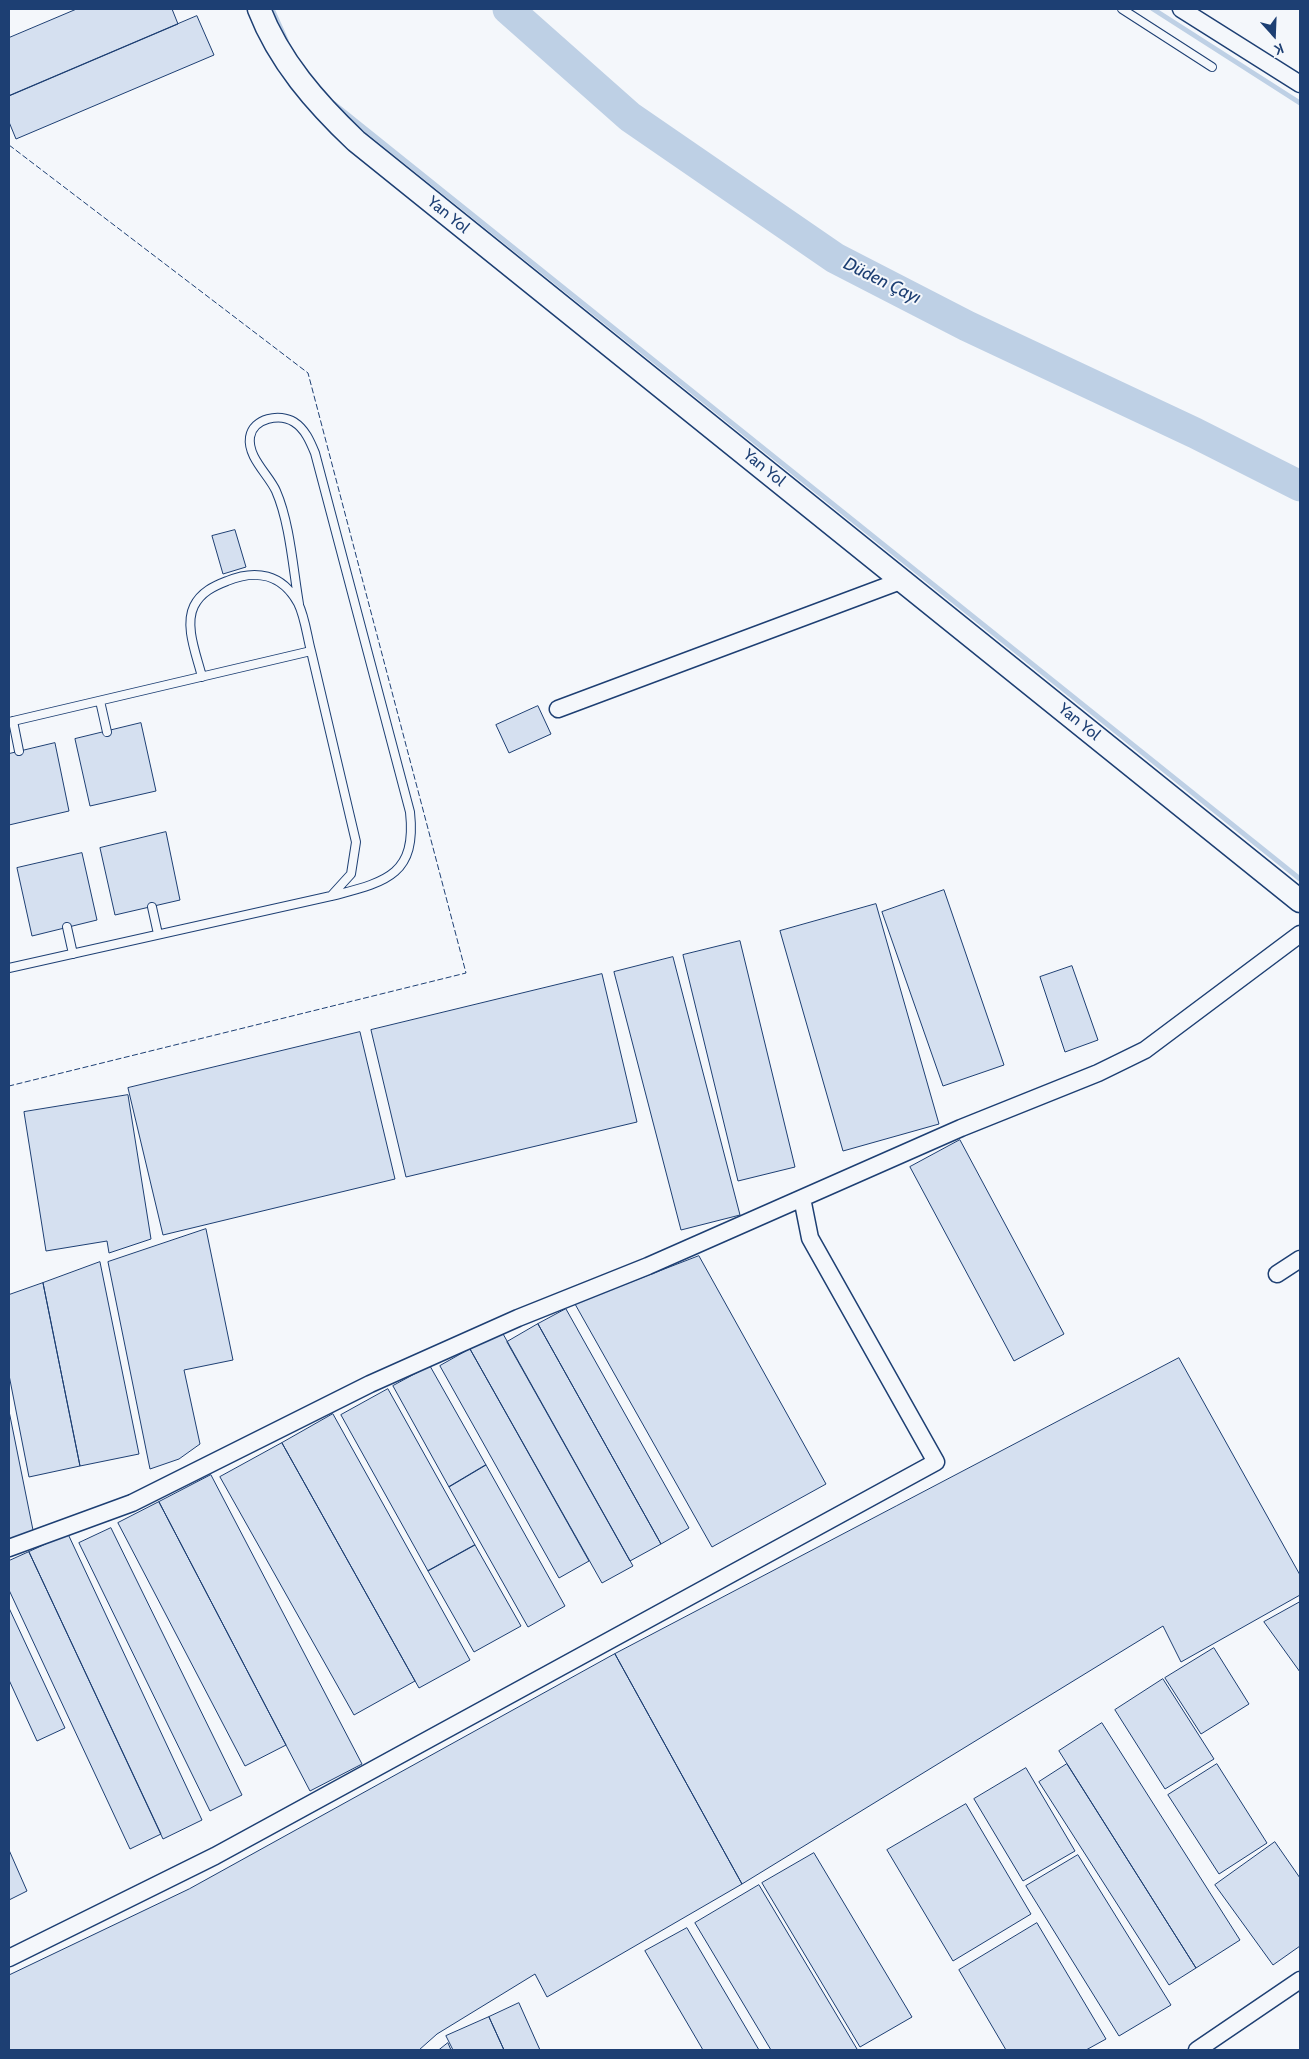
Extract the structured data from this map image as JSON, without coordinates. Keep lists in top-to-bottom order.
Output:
{
  "streets": {
    "street": ["Yan Yol"]
  },
  "water": ["Düden Çayı"],
  "north": "bottom"
}
